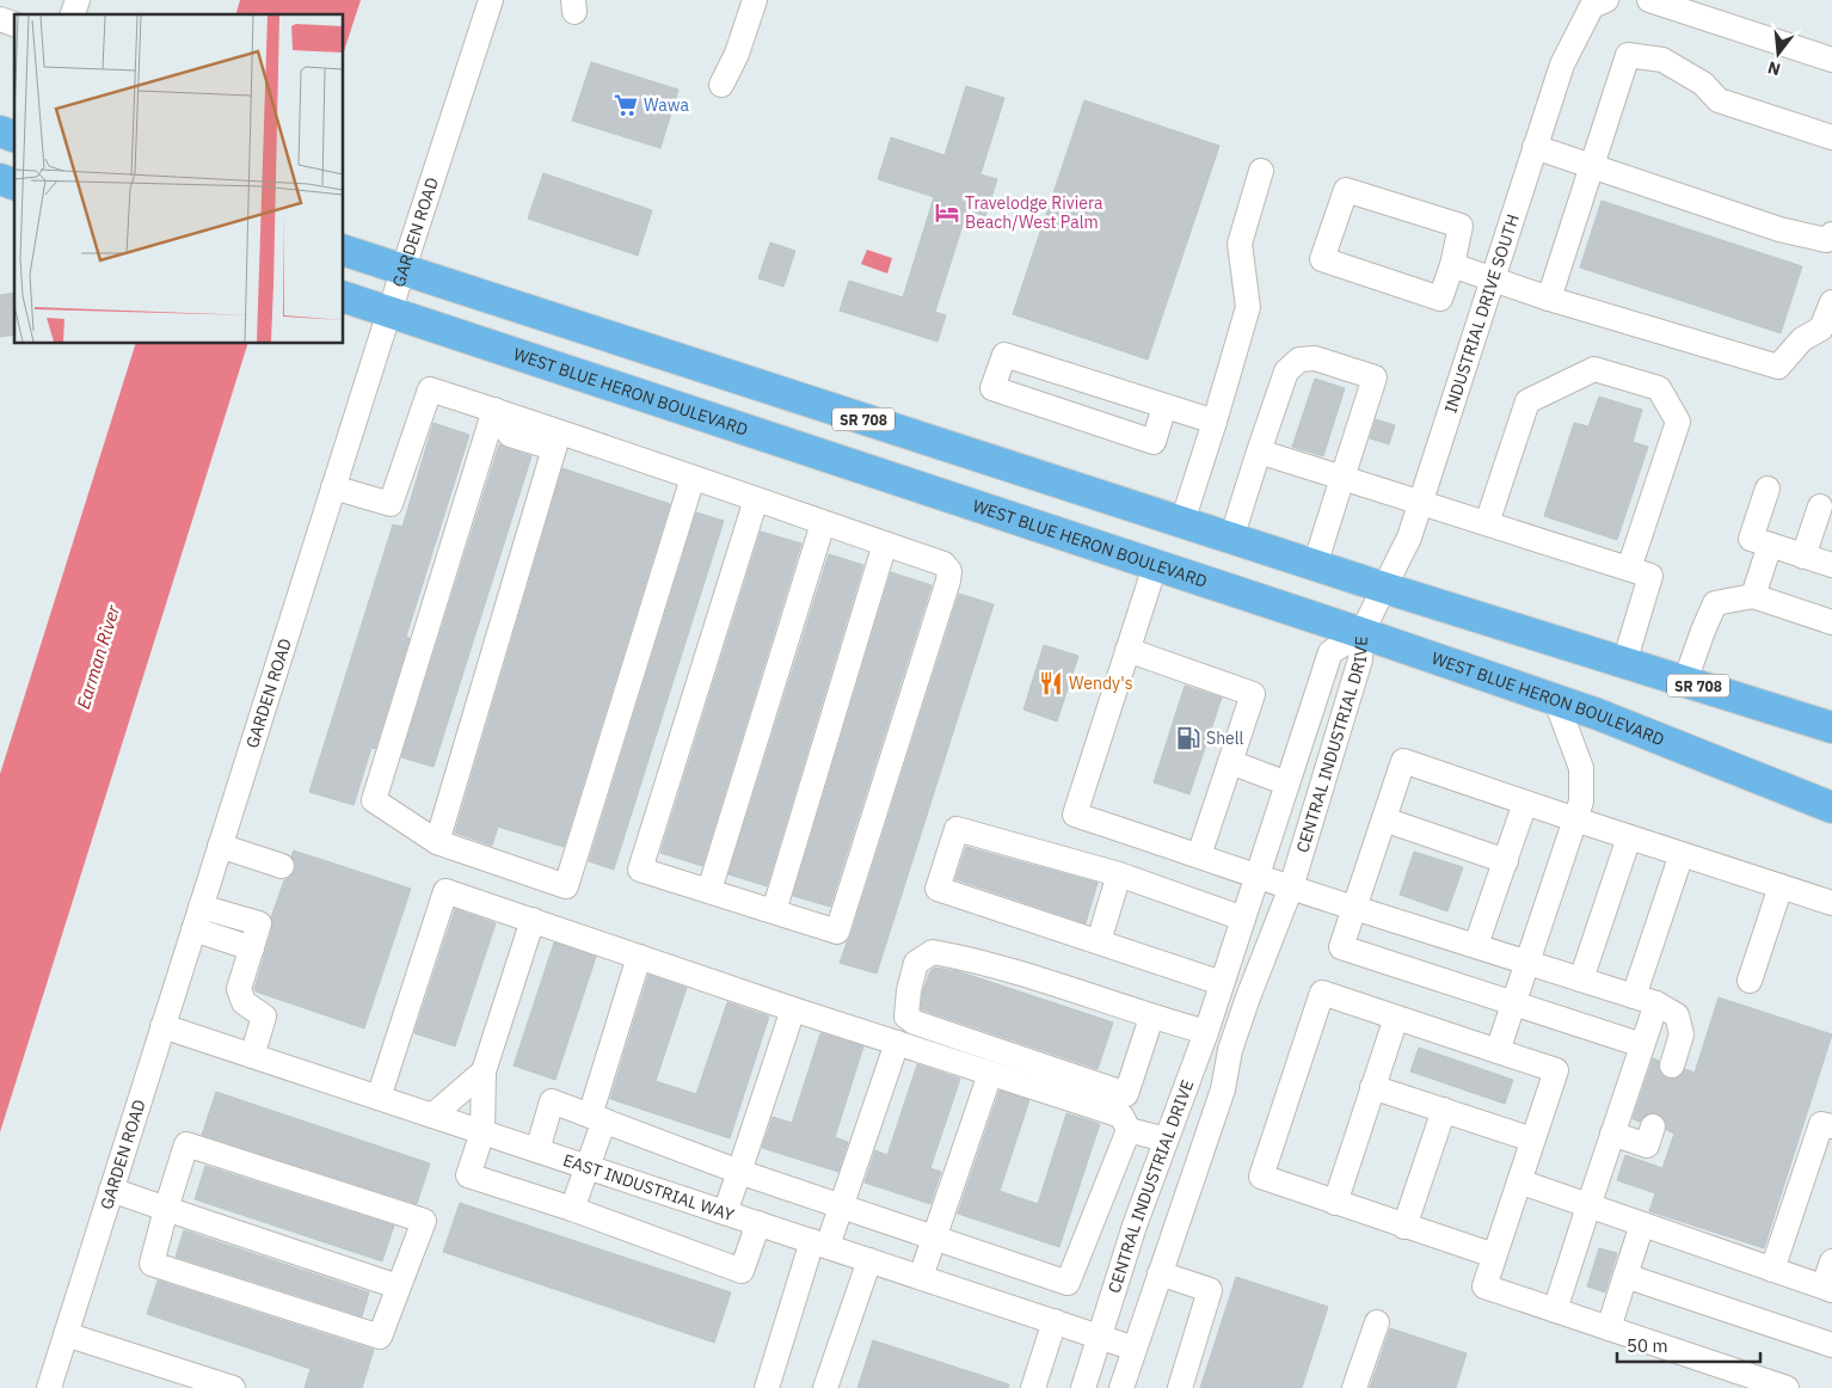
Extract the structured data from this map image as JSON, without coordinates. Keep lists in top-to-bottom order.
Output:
{
  "streets": {
    "main road": ["WEST BLUE HERON BOULEVARD", "SR 708"],
    "street": [
      "GARDEN ROAD",
      "INDUSTRIAL DRIVE SOUTH",
      "CENTRAL INDUSTRIAL DRIVE",
      "EAST INDUSTRIAL WAY"
    ]
  },
  "crossings": [
    ["GARDEN ROAD", "WEST BLUE HERON BOULEVARD"],
    ["GARDEN ROAD", "SR 708"],
    ["GARDEN ROAD", "EAST INDUSTRIAL WAY"],
    ["INDUSTRIAL DRIVE SOUTH", "WEST BLUE HERON BOULEVARD"],
    ["INDUSTRIAL DRIVE SOUTH", "SR 708"],
    ["INDUSTRIAL DRIVE SOUTH", "CENTRAL INDUSTRIAL DRIVE"],
    ["WEST BLUE HERON BOULEVARD", "CENTRAL INDUSTRIAL DRIVE"],
    ["CENTRAL INDUSTRIAL DRIVE", "EAST INDUSTRIAL WAY"]
  ],
  "water": ["Earman River"],
  "places": {
    "supermarket": ["Wawa"],
    "hotel": ["Travelodge Riviera Beach/West Palm"],
    "restaurant": ["Wendy's"],
    "fuel station": ["Shell"]
  },
  "scale_bar": "50 m",
  "north": "bottom"
}
